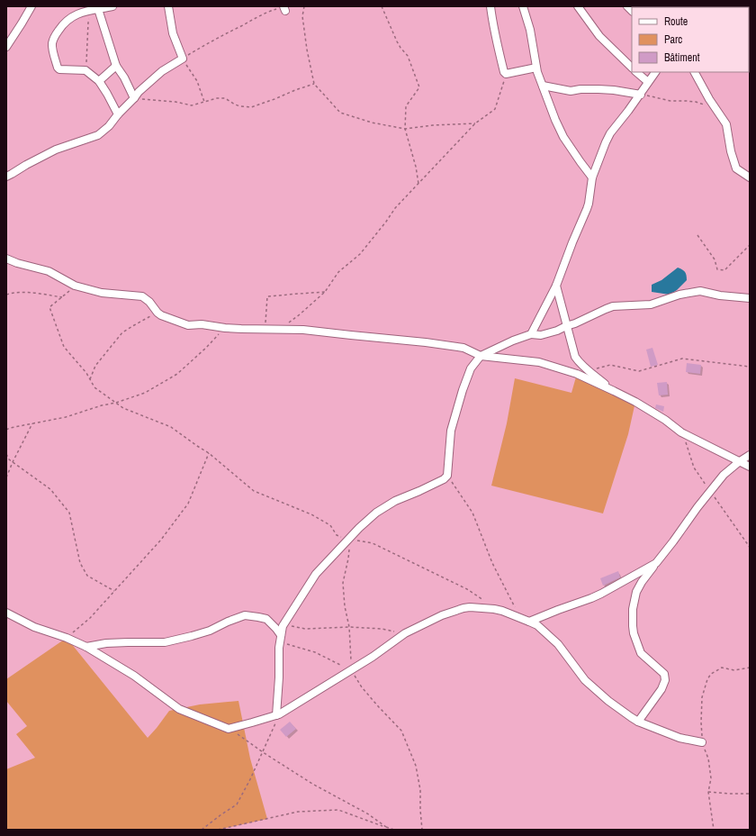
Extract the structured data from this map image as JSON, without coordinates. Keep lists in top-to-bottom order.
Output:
{
  "legend": ["Route", "Parc", "Bâtiment"]
}
